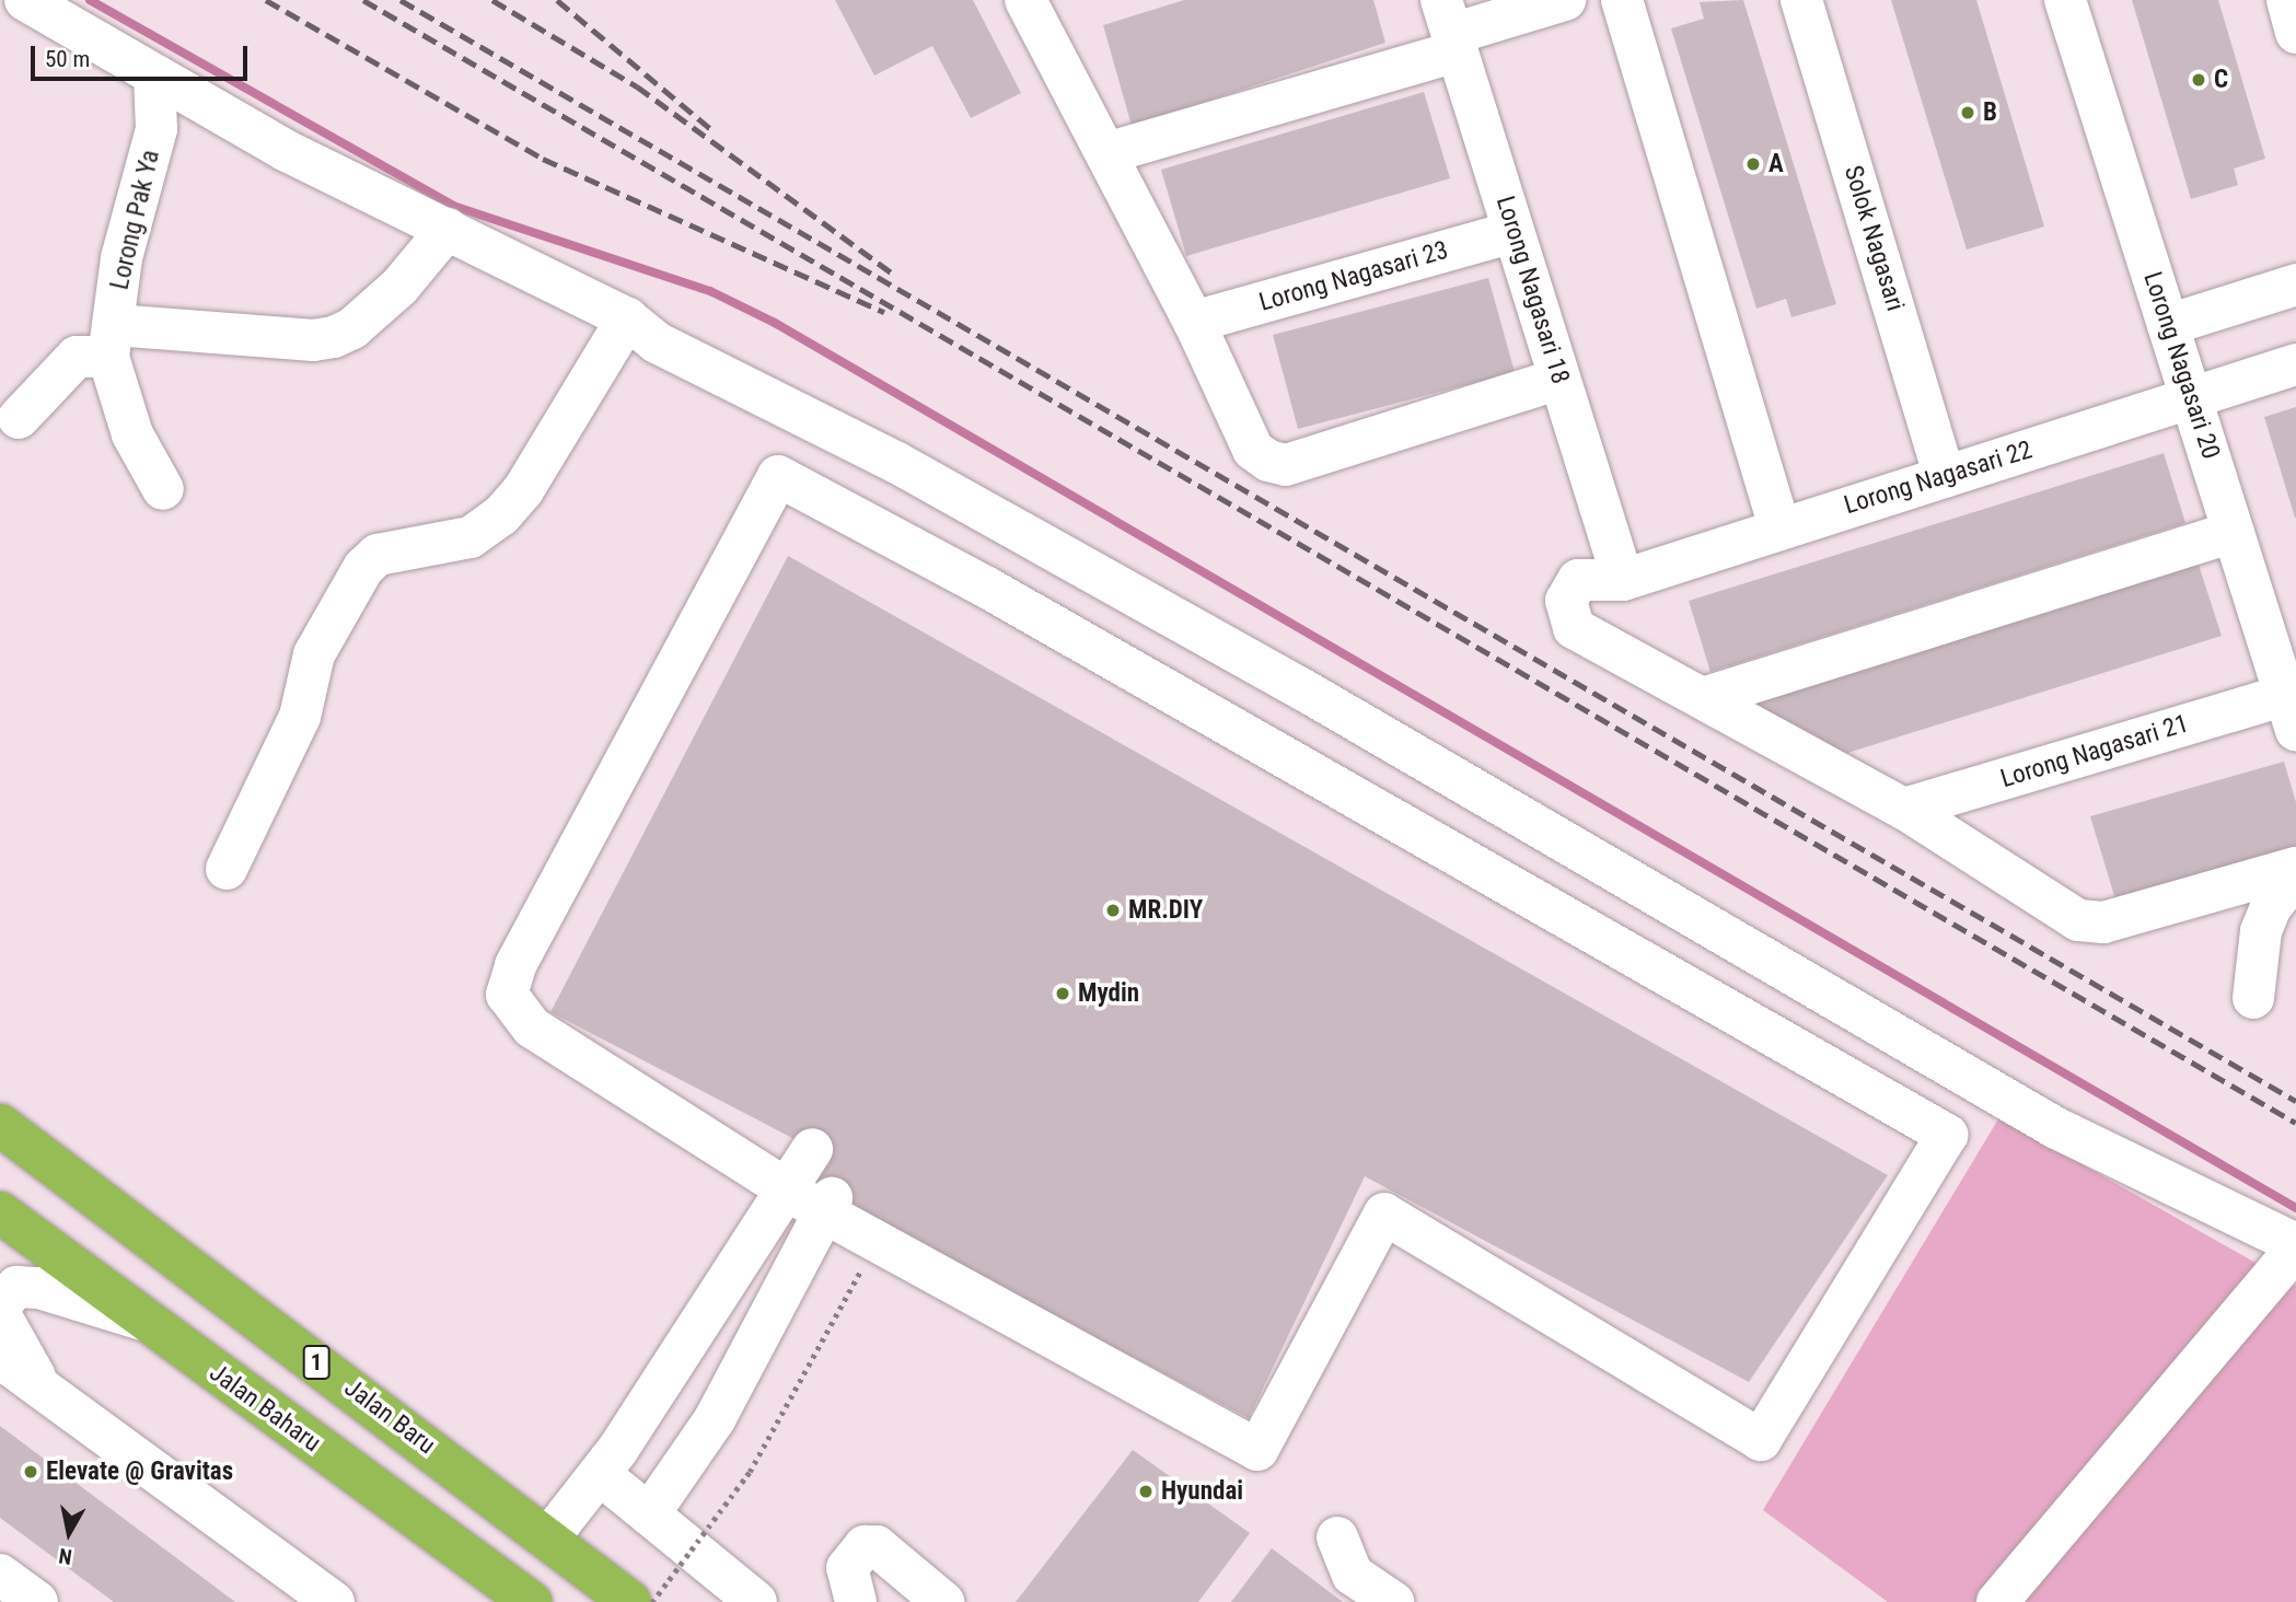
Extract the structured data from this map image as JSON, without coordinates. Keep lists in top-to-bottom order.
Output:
{
  "streets": {
    "highway": ["1", "Jalan Baharu", "Jalan Baru"],
    "street": [
      "Lorong Pak Ya",
      "Solok Nagasari",
      "Lorong Nagasari 23",
      "Lorong Nagasari 18",
      "Lorong Nagasari 20",
      "Lorong Nagasari 22",
      "Lorong Nagasari 21"
    ]
  },
  "crossings": [
    ["Solok Nagasari", "Lorong Nagasari 22"],
    ["Lorong Nagasari 23", "Lorong Nagasari 18"],
    ["Lorong Nagasari 18", "Lorong Nagasari 22"],
    ["Lorong Nagasari 20", "Lorong Nagasari 22"],
    ["Lorong Nagasari 20", "Lorong Nagasari 21"]
  ],
  "places": [
    "C",
    "B",
    "A",
    "MR.DIY",
    "Mydin",
    "Elevate @ Gravitas",
    "Hyundai"
  ],
  "scale_bar": "50 m",
  "north": "bottom"
}
